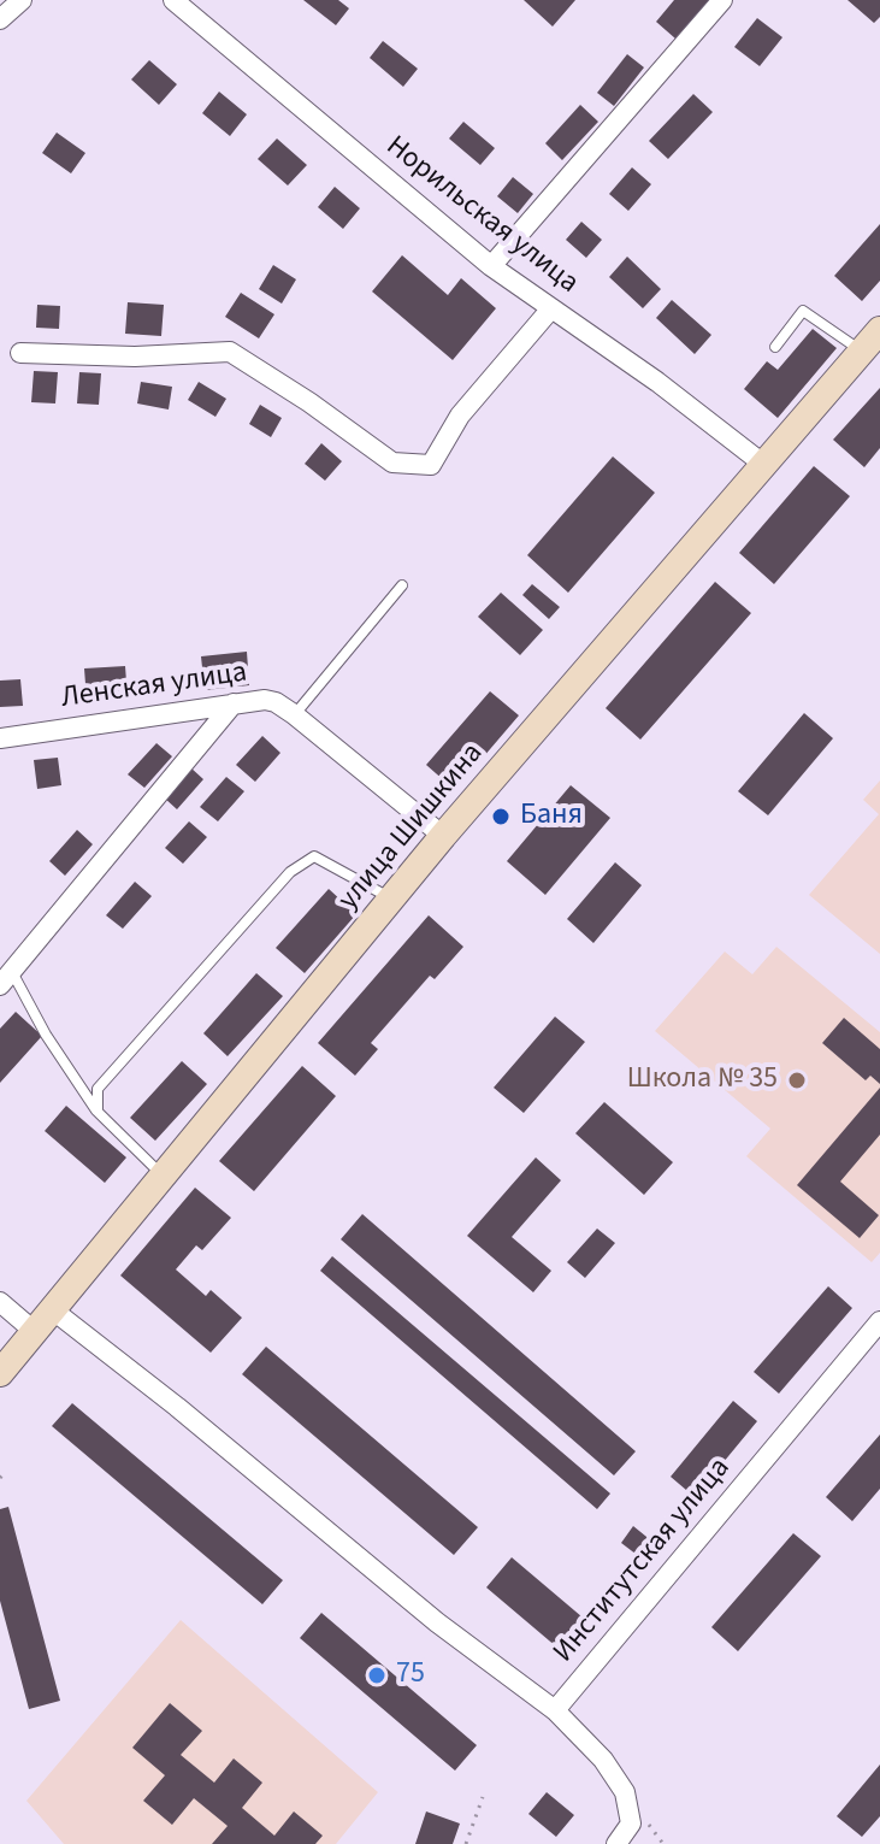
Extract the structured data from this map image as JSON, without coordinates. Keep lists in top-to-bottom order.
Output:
{
  "streets": {
    "main road": ["улица Шишкина"],
    "street": ["Норильская улица", "Ленская улица", "Институтская улица"]
  },
  "crossings": [
    ["Норильская улица", "улица Шишкина"],
    ["Ленская улица", "улица Шишкина"]
  ],
  "places": ["Баня", "Школа № 35", "75"]
}
